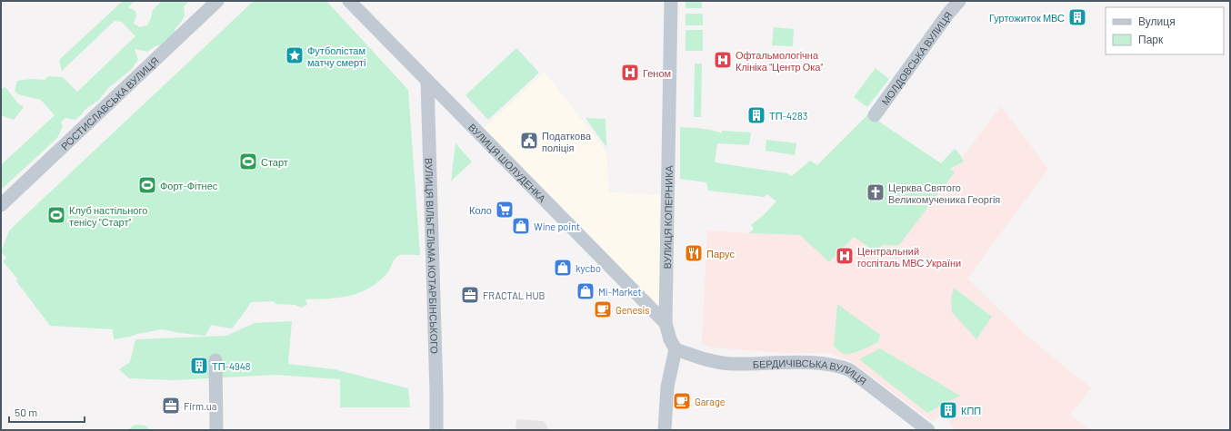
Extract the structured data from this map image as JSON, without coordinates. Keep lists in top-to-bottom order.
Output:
{
  "streets": {
    "street": [
      "МОЛДОВСЬКА ВУЛИЦЯ",
      "РОСТИСЛАВСЬКА ВУЛИЦЯ",
      "ВУЛИЦЯ ШОЛУДЕНКА",
      "ВУЛИЦЯ КОПЕРНИКА",
      "ВУЛИЦЯ ВІЛЬГЕЛЬМА КОТАРБІНСЬКОГО",
      "БЕРДИЧІВСЬКА ВУЛИЦЯ"
    ]
  },
  "crossings": [
    ["ВУЛИЦЯ ШОЛУДЕНКА", "ВУЛИЦЯ КОПЕРНИКА"],
    ["ВУЛИЦЯ ШОЛУДЕНКА", "ВУЛИЦЯ ВІЛЬГЕЛЬМА КОТАРБІНСЬКОГО"],
    ["ВУЛИЦЯ КОПЕРНИКА", "БЕРДИЧІВСЬКА ВУЛИЦЯ"]
  ],
  "places": {
    "building": [
      "Гуртожиток МВС",
      "ТП-4283",
      "ТП-4948",
      "КПП"
    ],
    "place": ["Футболістам матчу смерті"],
    "hospital": ["Офтальмологічна Клініка \"Центр Ока\"", "Геном", "Центральний госпіталь МВС України"],
    "public building": ["Податкова поліція"],
    "sports": ["Старт", "Форт-Фітнес", "Клуб настільного тенісу \"Старт\""],
    "church": ["Церква Святого Великомученика Георгія"],
    "supermarket": ["Коло"],
    "shop": ["Wine point", "kycbo", "Mi-Market"],
    "restaurant": ["Парус"],
    "office": ["FRACTAL HUB", "Firm.ua"],
    "cafe": ["Genesis", "Garage"]
  },
  "legend": ["Вулиця", "Парк"],
  "scale_bar": "50 m"
}
